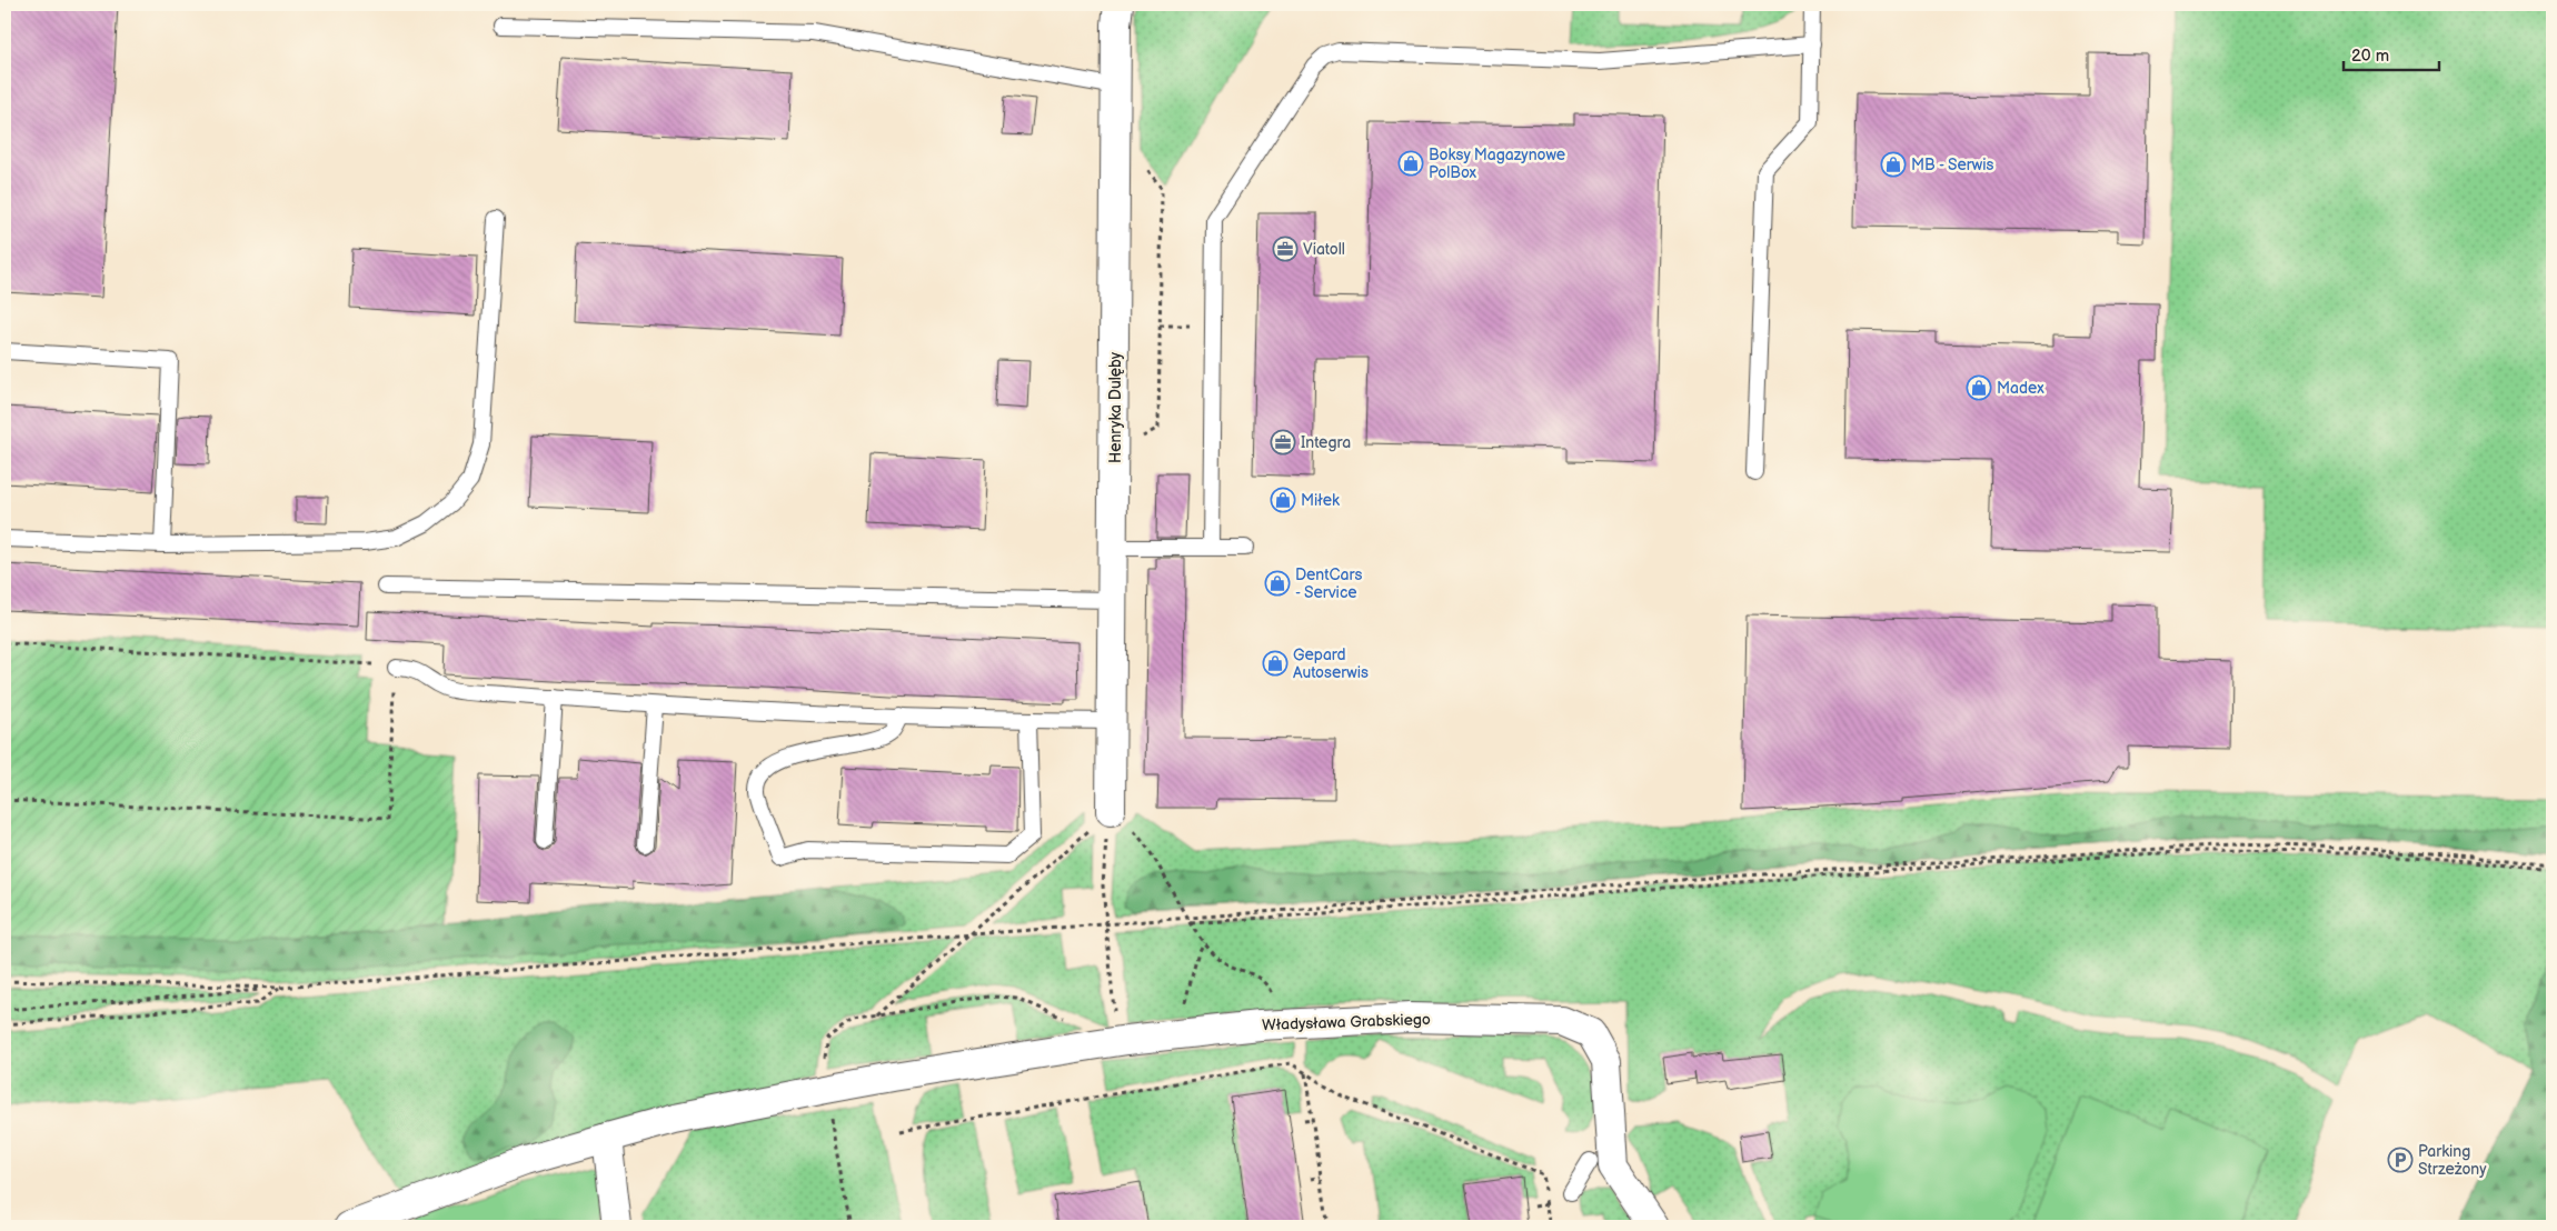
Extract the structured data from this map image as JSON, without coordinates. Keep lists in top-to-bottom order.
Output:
{
  "streets": {
    "street": ["Henryka Dulęby", "Władysława Grabskiego"]
  },
  "places": {
    "shop": [
      "Boksy Magazynowe PolBox",
      "MB - Serwis",
      "Madex",
      "Miłek",
      "DentCars - Service",
      "Gepard Autoserwis"
    ],
    "office": ["Viatoll", "Integra"],
    "parking": ["Parking Strzeżony"]
  },
  "scale_bar": "20 m"
}
